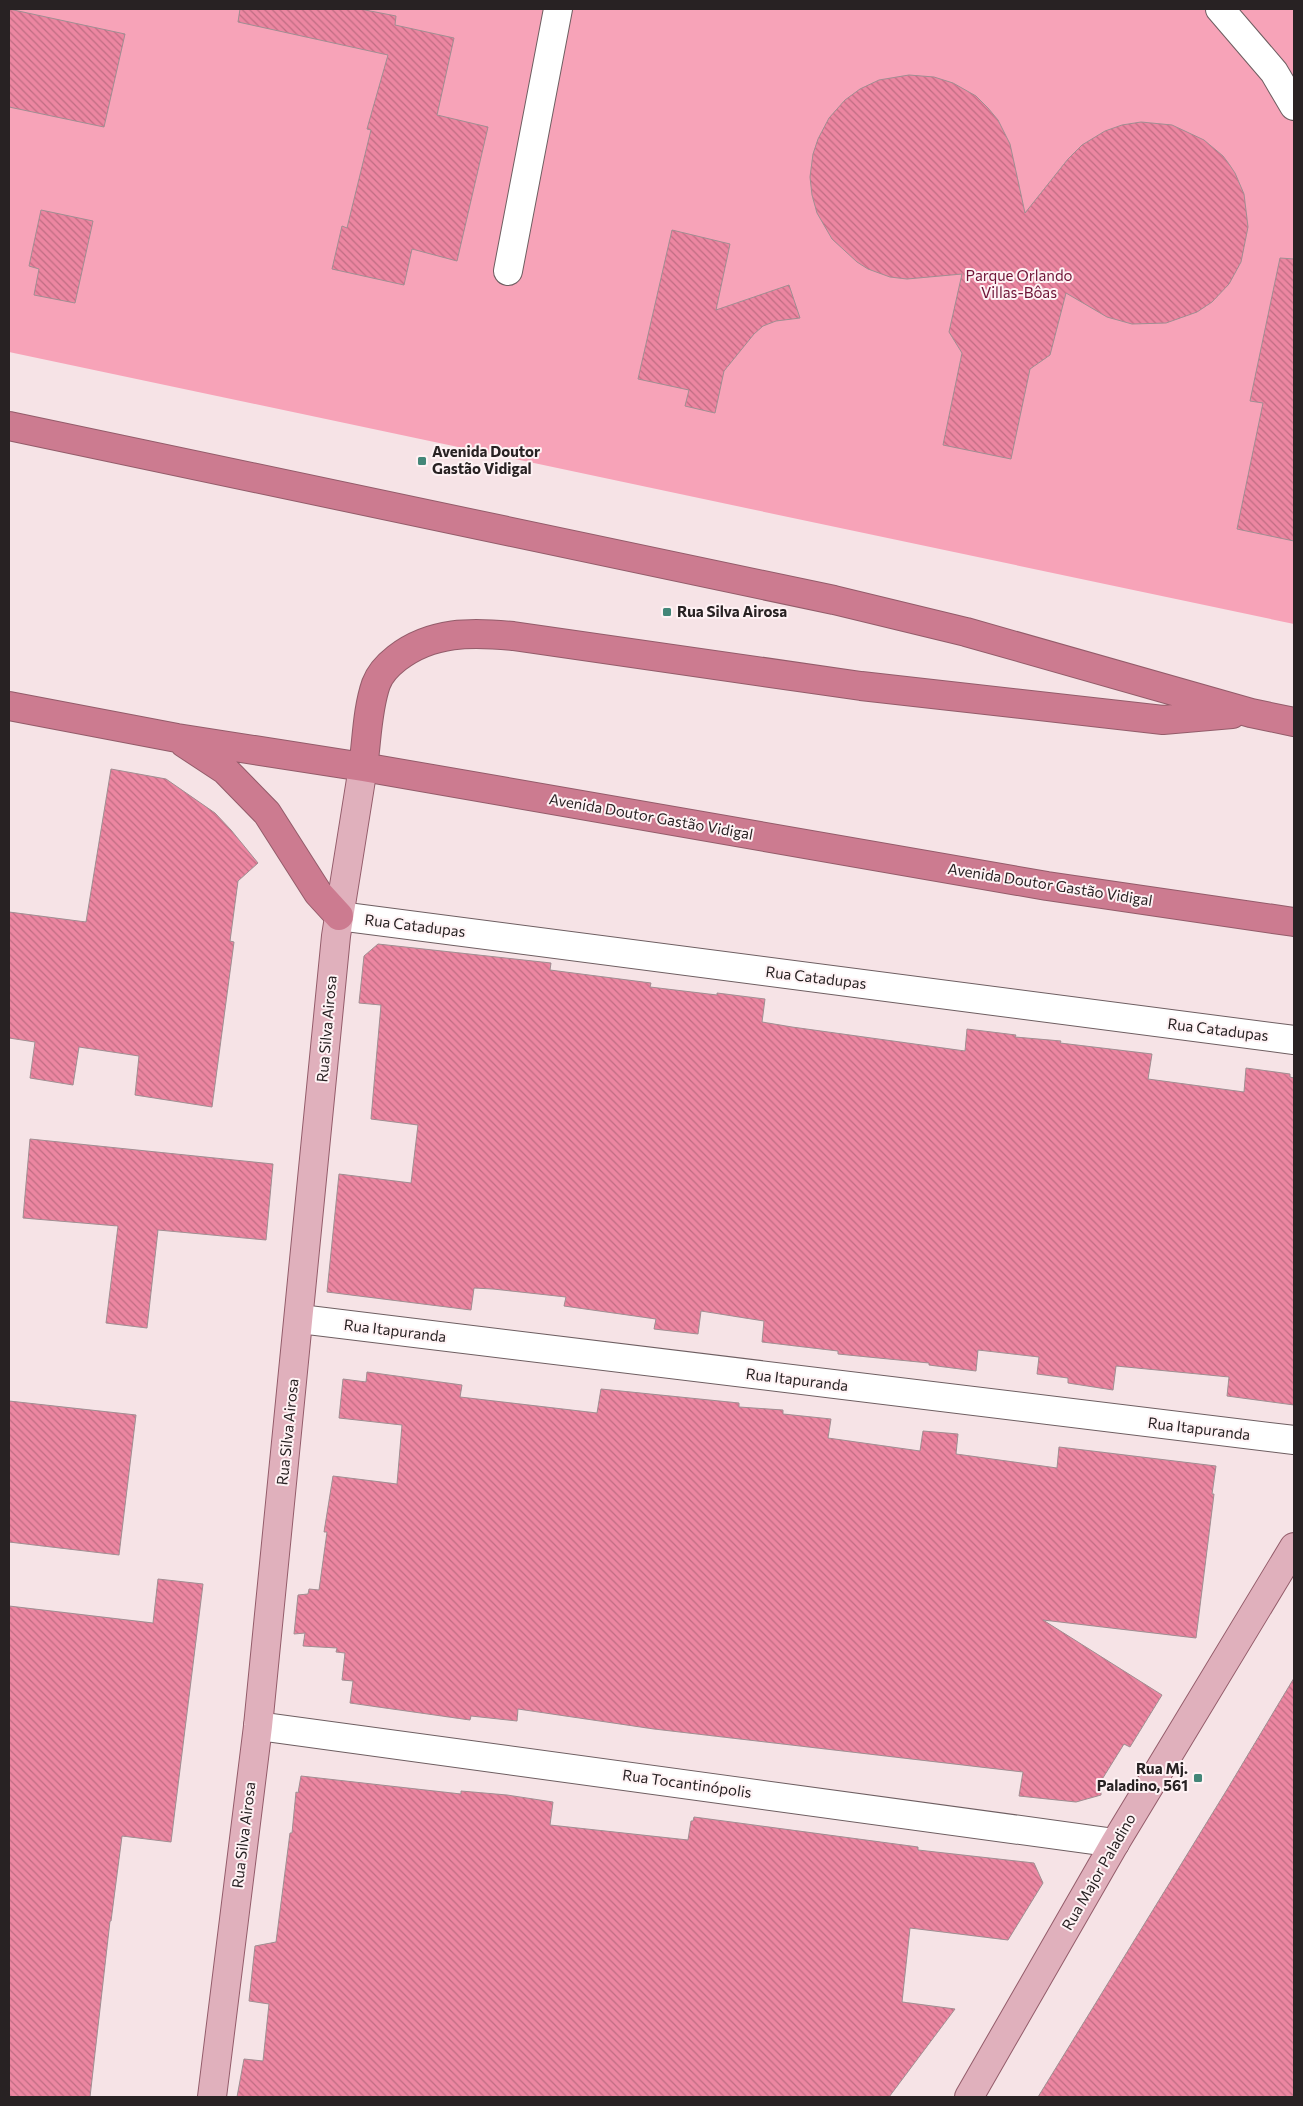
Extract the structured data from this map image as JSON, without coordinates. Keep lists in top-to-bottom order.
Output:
{
  "streets": {
    "highway": ["Avenida Doutor Gastão Vidigal"],
    "main road": ["Rua Silva Airosa", "Rua Major Paladino"],
    "street": ["Rua Catadupas", "Rua Itapuranda", "Rua Tocantinópolis"]
  },
  "crossings": [
    ["Avenida Doutor Gastão Vidigal", "Rua Silva Airosa"],
    ["Rua Catadupas", "Rua Silva Airosa"],
    ["Rua Silva Airosa", "Rua Itapuranda"],
    ["Rua Silva Airosa", "Rua Tocantinópolis"],
    ["Rua Tocantinópolis", "Rua Major Paladino"]
  ],
  "parks": ["Parque Orlando Villas-Bôas"],
  "places": {
    "transit": ["Avenida Doutor Gastão Vidigal", "Rua Silva Airosa", "Rua Mj. Paladino, 561"]
  }
}
